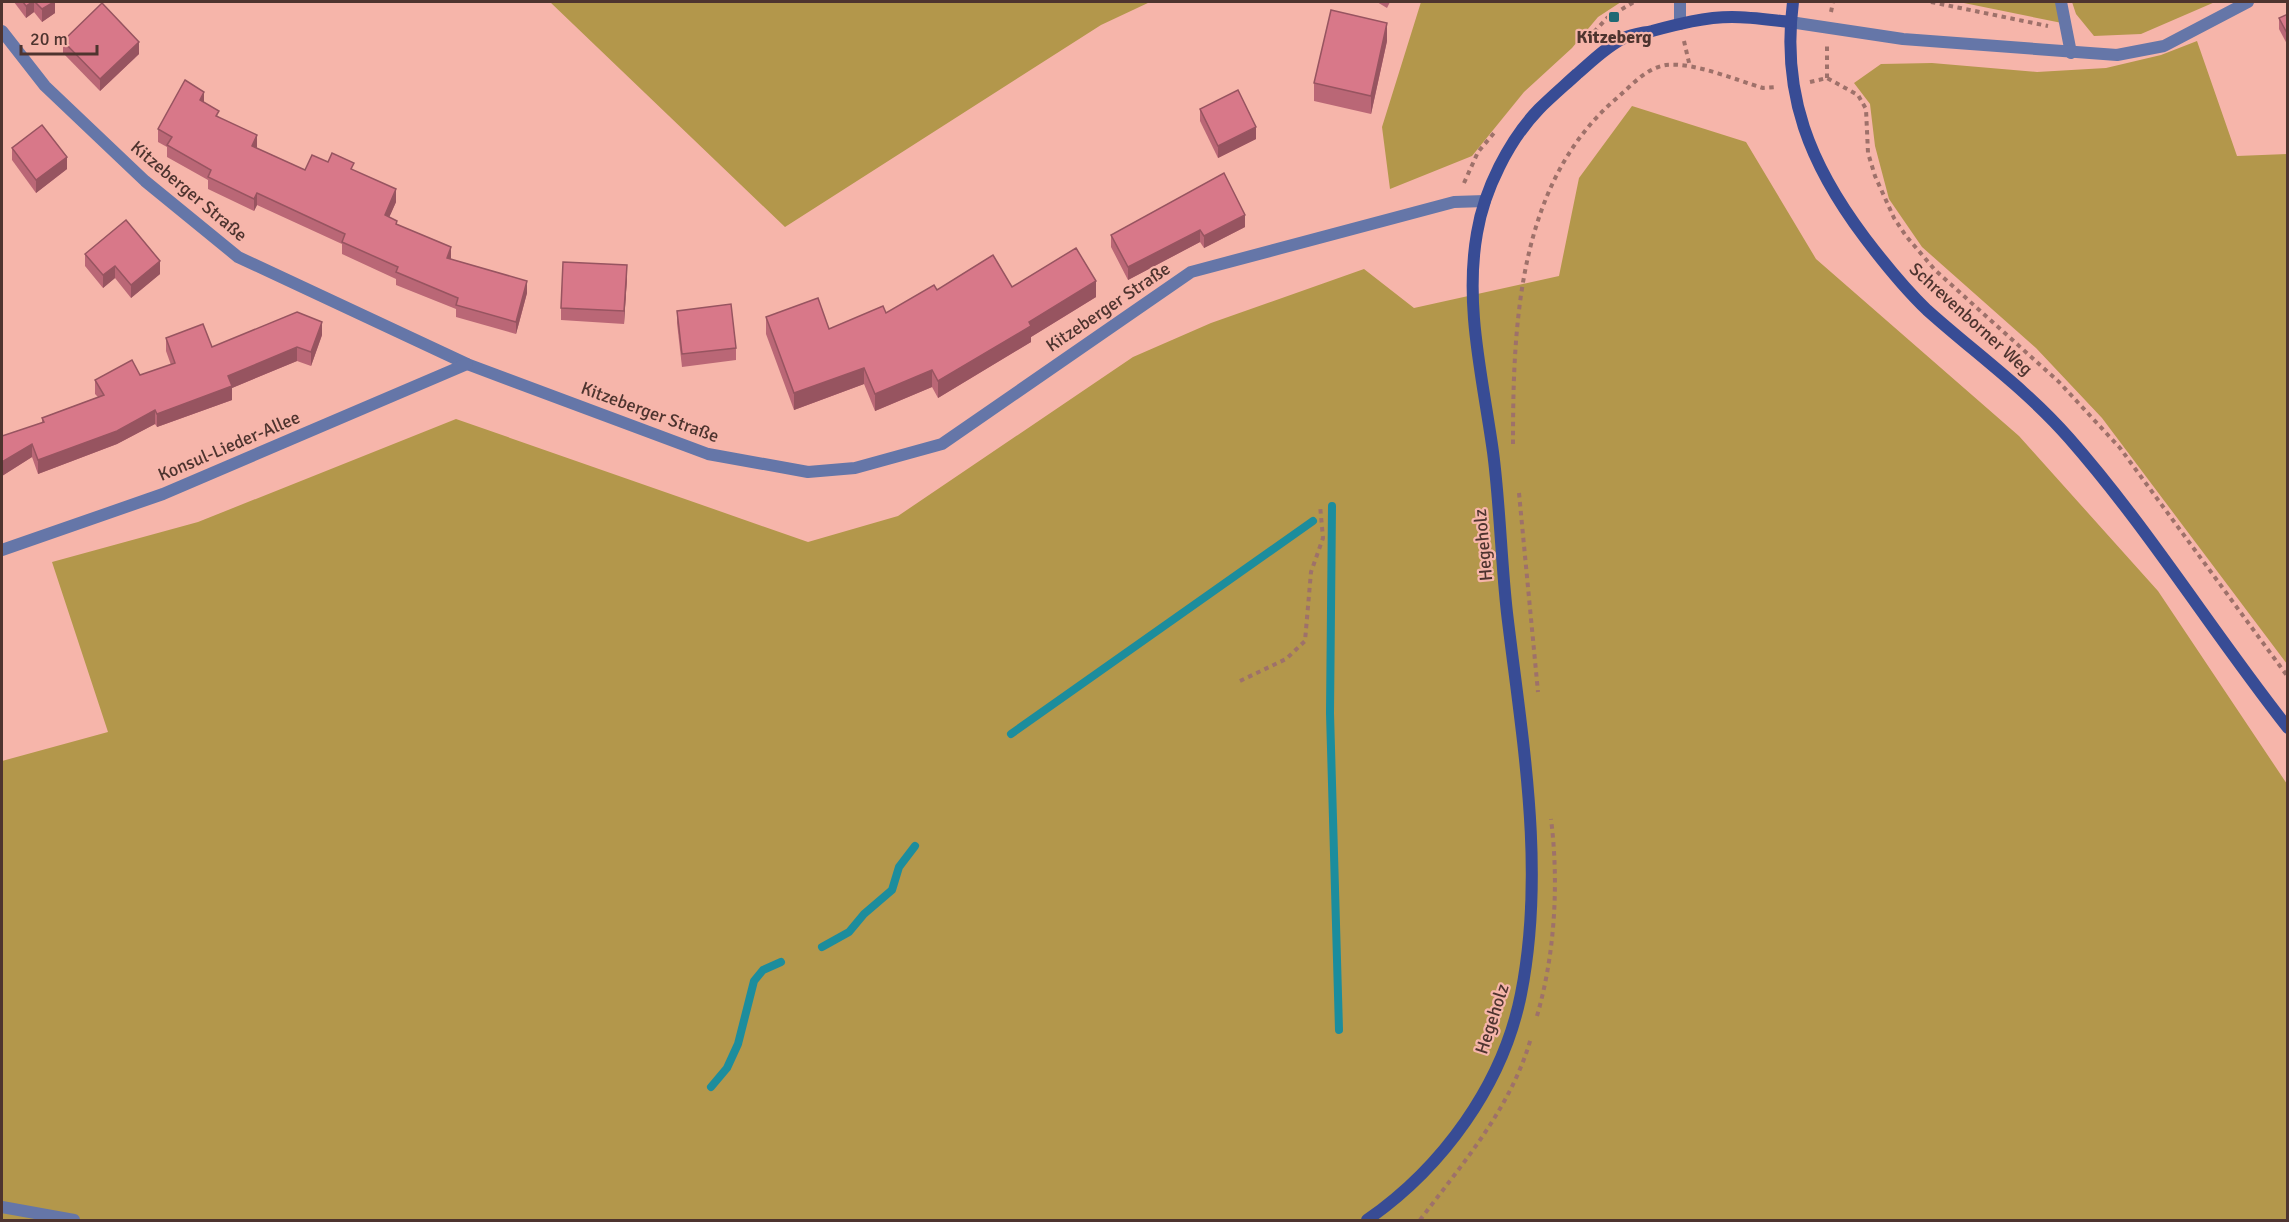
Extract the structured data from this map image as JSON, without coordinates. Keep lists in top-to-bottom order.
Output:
{
  "streets": {
    "street": [
      "Kitzeberger Straße",
      "Schrevenborner Weg",
      "Konsul-Lieder-Allee",
      "Hegeholz"
    ]
  },
  "crossings": [
    ["Kitzeberger Straße", "Konsul-Lieder-Allee"],
    ["Kitzeberger Straße", "Hegeholz"],
    ["Schrevenborner Weg", "Hegeholz"]
  ],
  "places": {
    "transit": ["Kitzeberg"]
  },
  "scale_bar": "20 m"
}
